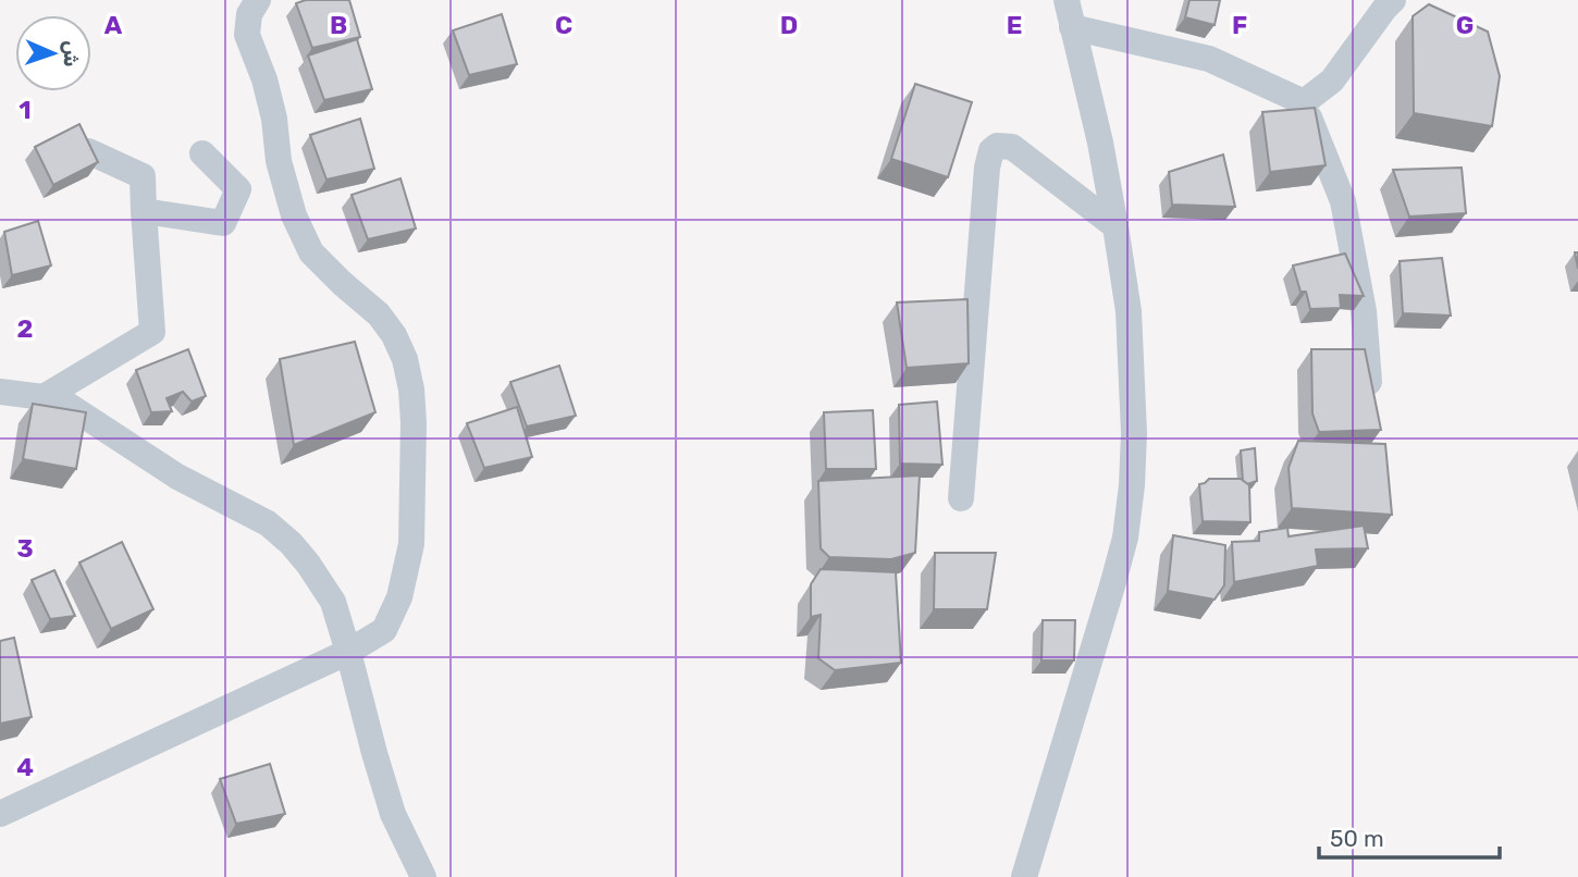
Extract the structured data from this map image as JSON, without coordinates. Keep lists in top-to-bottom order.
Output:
{
  "scale_bar": "50 m",
  "north": "right",
  "grid": {
    "columns": [
      "A",
      "B",
      "C",
      "D",
      "E",
      "F",
      "G"
    ],
    "rows": [
      "1",
      "2",
      "3",
      "4"
    ]
  }
}
